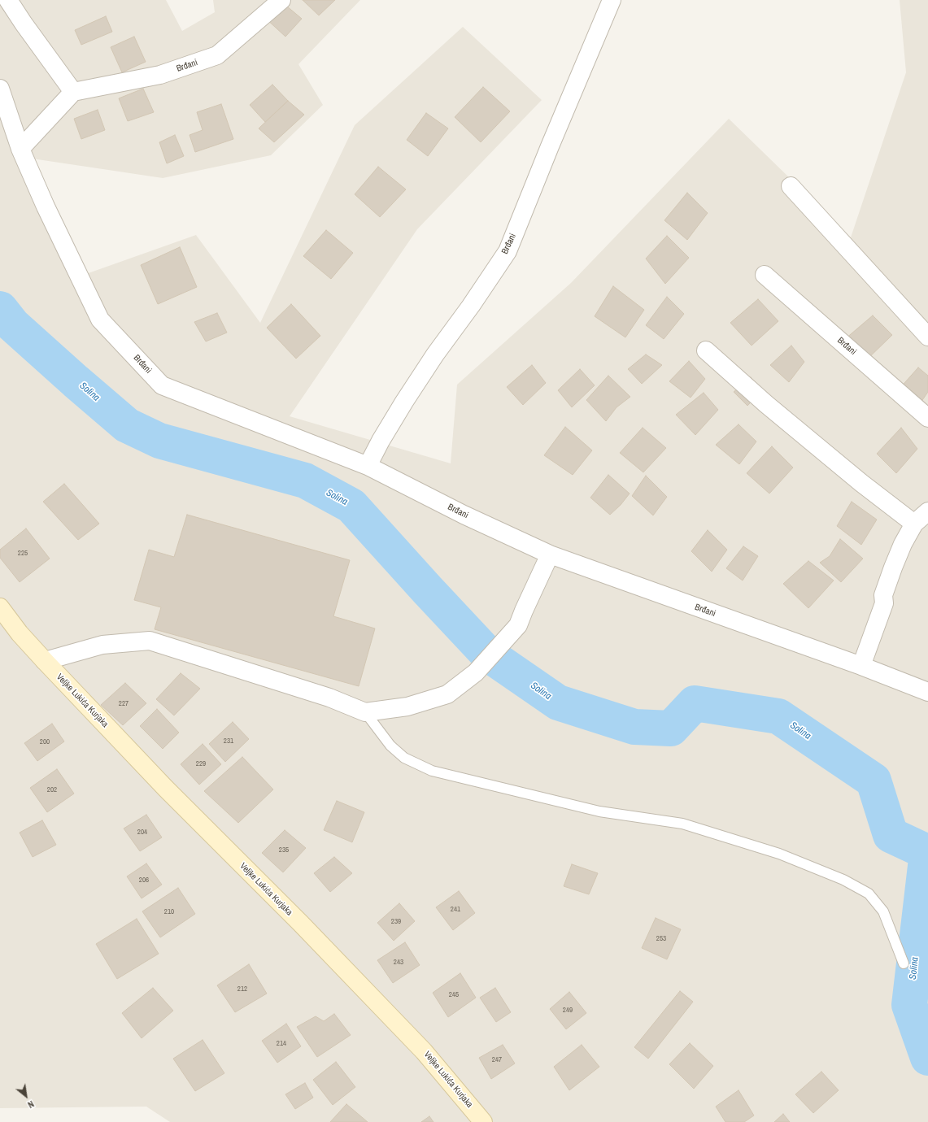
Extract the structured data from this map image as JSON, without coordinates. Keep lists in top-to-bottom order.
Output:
{
  "streets": {
    "main road": ["Veljke Lukića Kurjaka"],
    "street": ["Brđani"]
  },
  "water": ["Solina"],
  "house_numbers": [
    "225",
    "227",
    "231",
    "200",
    "229",
    "202",
    "204",
    "235",
    "206",
    "241",
    "210",
    "239",
    "253",
    "243",
    "212",
    "245",
    "249",
    "214",
    "247"
  ],
  "north": "bottom right"
}
